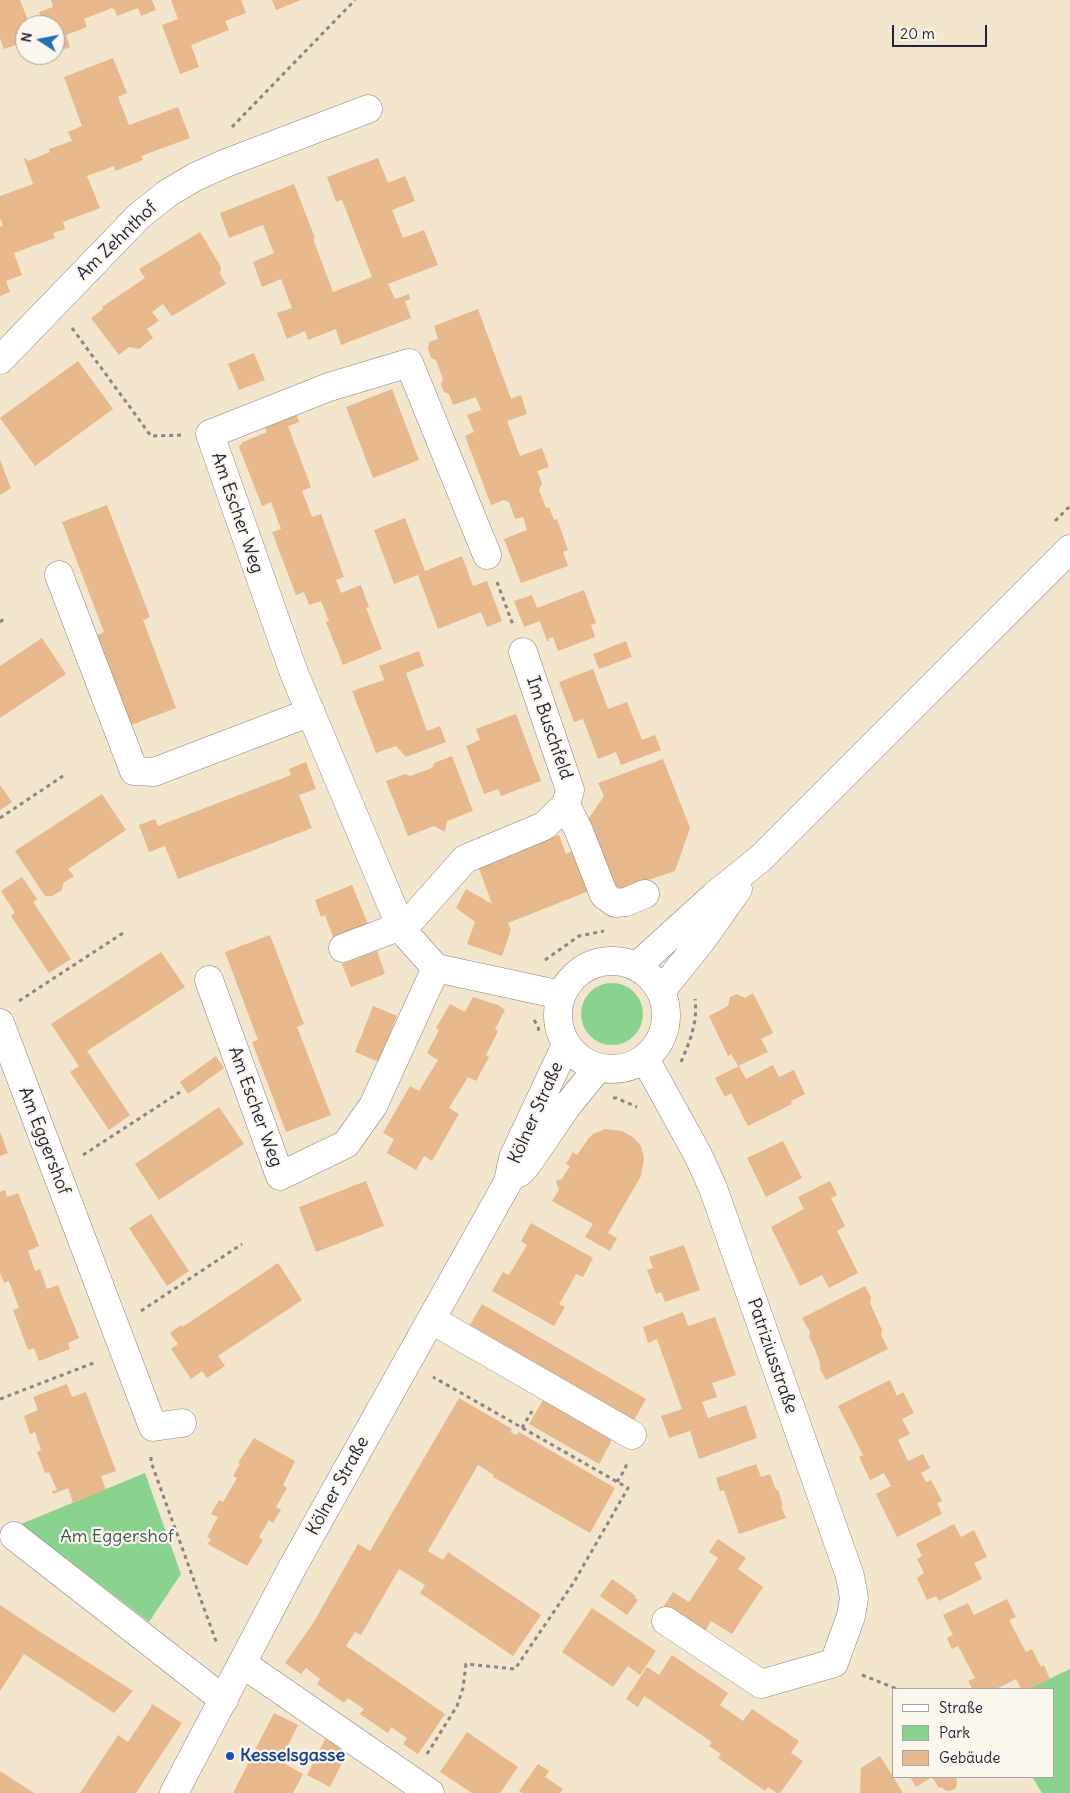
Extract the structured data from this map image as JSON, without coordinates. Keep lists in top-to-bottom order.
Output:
{
  "streets": {
    "street": [
      "Am Zehnthof",
      "Am Escher Weg",
      "Im Buschfeld",
      "Kölner Straße",
      "Am Eggershof",
      "Patriziusstraße"
    ]
  },
  "crossings": [
    ["Am Escher Weg", "Im Buschfeld"],
    ["Kölner Straße", "Patriziusstraße"]
  ],
  "parks": ["Am Eggershof"],
  "places": ["Kesselsgasse"],
  "legend": ["Straße", "Park", "Gebäude"],
  "scale_bar": "20 m",
  "north": "left"
}
